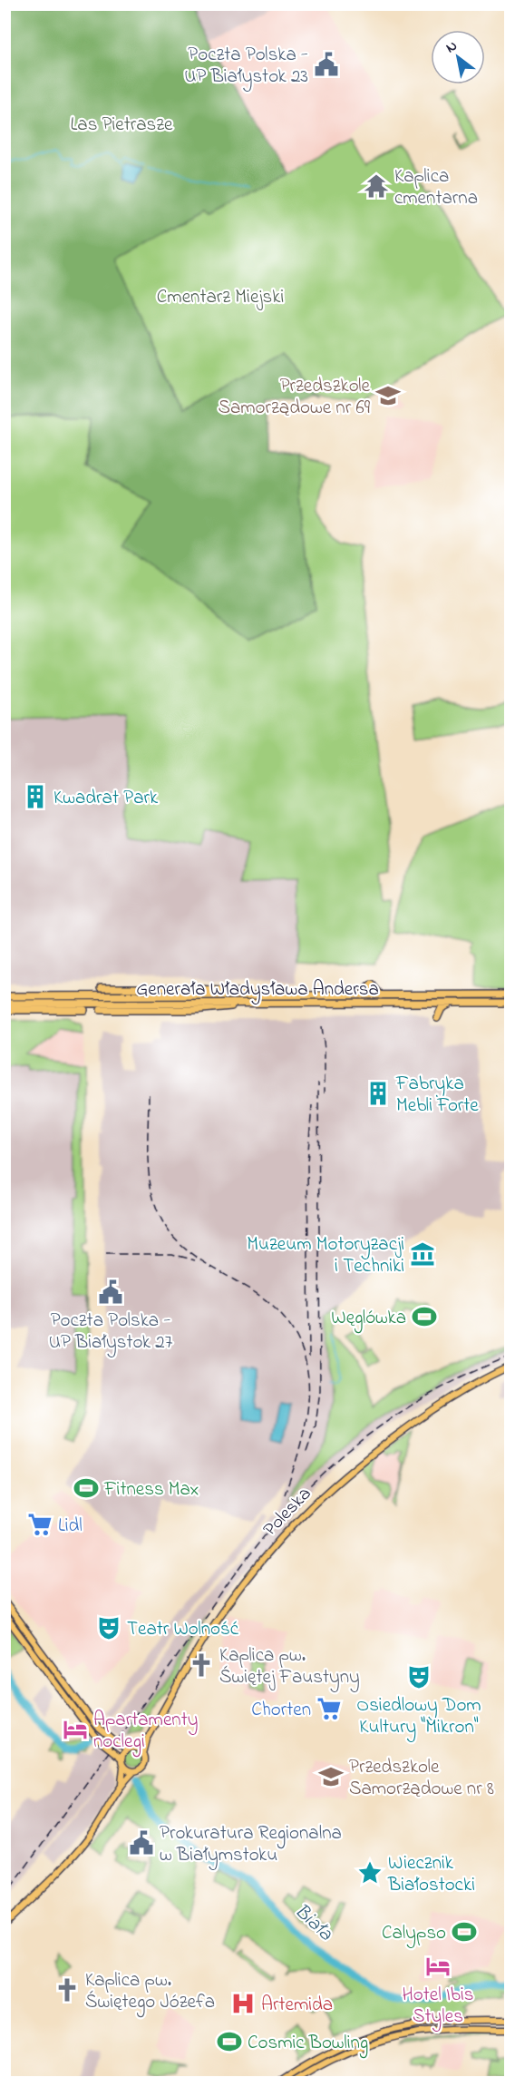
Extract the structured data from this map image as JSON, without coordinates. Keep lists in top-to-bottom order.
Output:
{
  "streets": {
    "highway": ["Generała Władysława Andersa"],
    "main road": ["Poleska"]
  },
  "water": ["Biała"],
  "parks": ["Las Pietrasze", "Cmentarz Miejski"],
  "places": {
    "public building": ["Poczta Polska - UP Białystok 23", "Poczta Polska - UP Białystok 27", "Prokuratura Regionalna w Białymstoku"],
    "temple": ["Kaplica cmentarna"],
    "school or university": ["Przedszkole Samorządowe nr 69", "Przedszkole Samorządowe nr 8"],
    "building": ["Kwadrat Park", "Fabryka Mebli Forte"],
    "museum": ["Muzeum Motoryzacji i Techniki"],
    "sports": [
      "Węglówka",
      "Fitness Max",
      "Calypso",
      "Cosmic Bowling"
    ],
    "supermarket": ["Lidl", "Chorten"],
    "theatre": ["Teatr Wolność", "Osiedlowy Dom Kultury \"Mikron\""],
    "church": ["Kaplica pw. Świętej Faustyny", "Kaplica pw. Świętego Józefa"],
    "hotel": ["Apartamenty noclegi", "Hotel Ibis Styles"],
    "place": ["Wiecznik Białostocki"],
    "hospital": ["Artemida"]
  },
  "north": "top left"
}
